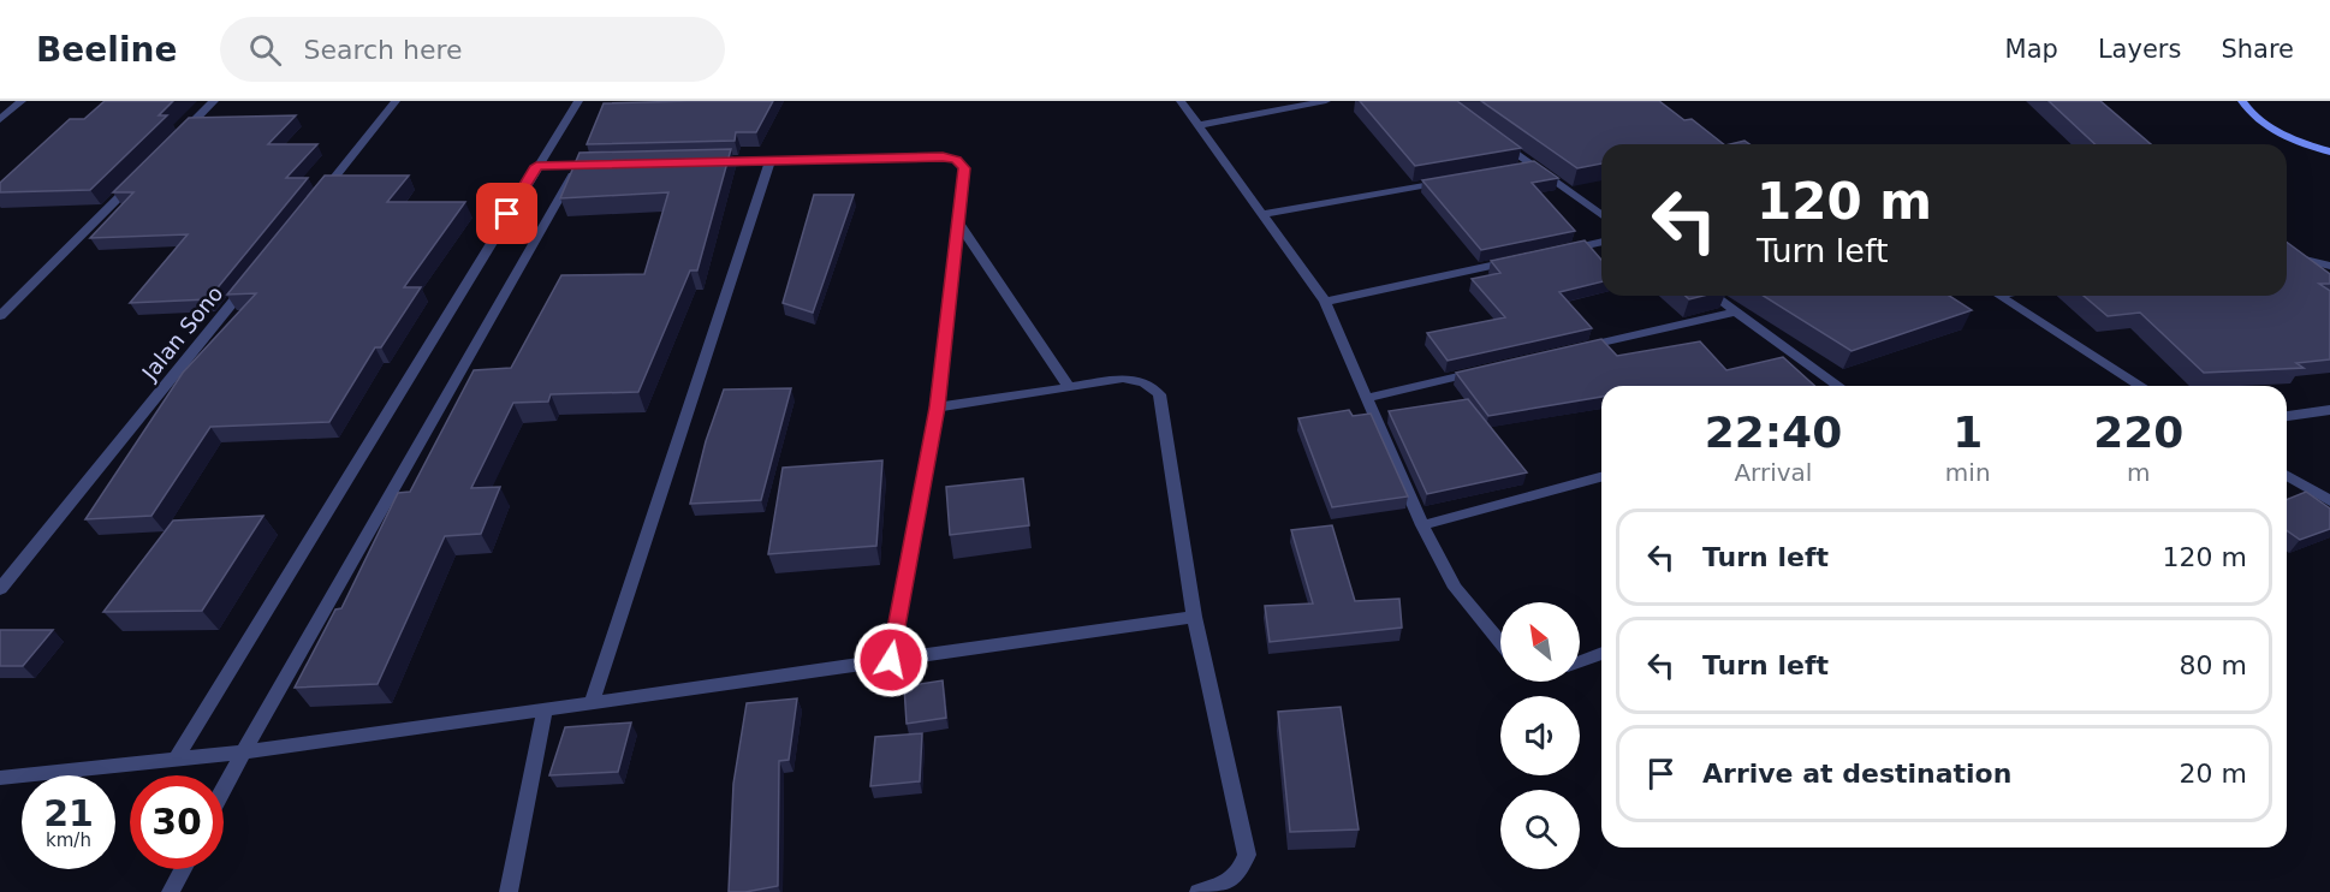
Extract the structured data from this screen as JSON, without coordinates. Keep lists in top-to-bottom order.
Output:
{
  "streets": {
    "street": ["Jalan Sono"]
  },
  "north": "top left",
  "page": {
    "header": "Beeline",
    "search": "Search here",
    "nav": ["Map", "Layers", "Share"],
    "turn": ["120 m", "Turn left"],
    "eta": [
      "22:40",
      "Arrival",
      "1",
      "min",
      "220",
      "m"
    ],
    "list": [
      {
        "name": "Turn left",
        "value": "120 m"
      },
      {
        "name": "Turn left",
        "value": "80 m"
      },
      {
        "name": "Arrive at destination",
        "value": "20 m"
      }
    ],
    "speed": "21 km/h",
    "limit": "30"
  }
}
